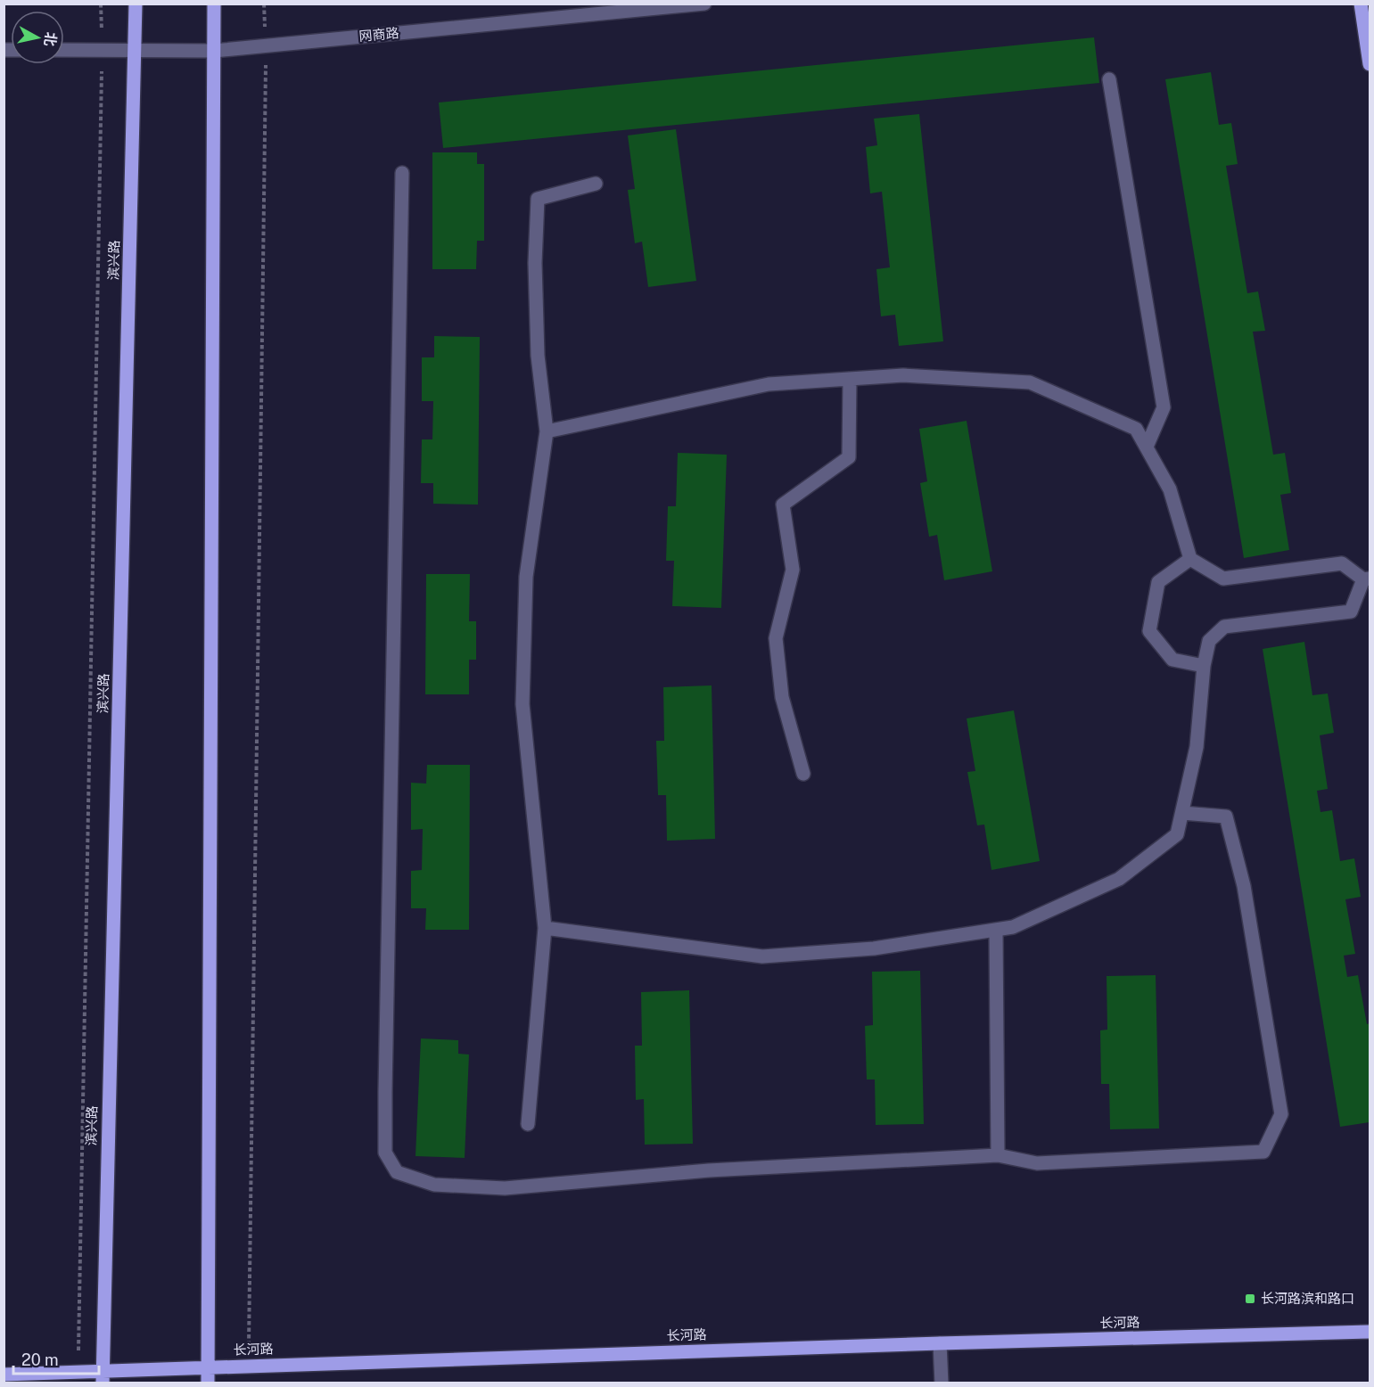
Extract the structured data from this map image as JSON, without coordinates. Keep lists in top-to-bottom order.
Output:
{
  "streets": {
    "main road": ["滨兴路", "长河路"],
    "street": ["网商路"]
  },
  "crossings": [
    ["网商路", "滨兴路"],
    ["滨兴路", "长河路"]
  ],
  "places": {
    "transit": ["长河路滨和路口"]
  },
  "scale_bar": "20 m",
  "north": "right"
}
